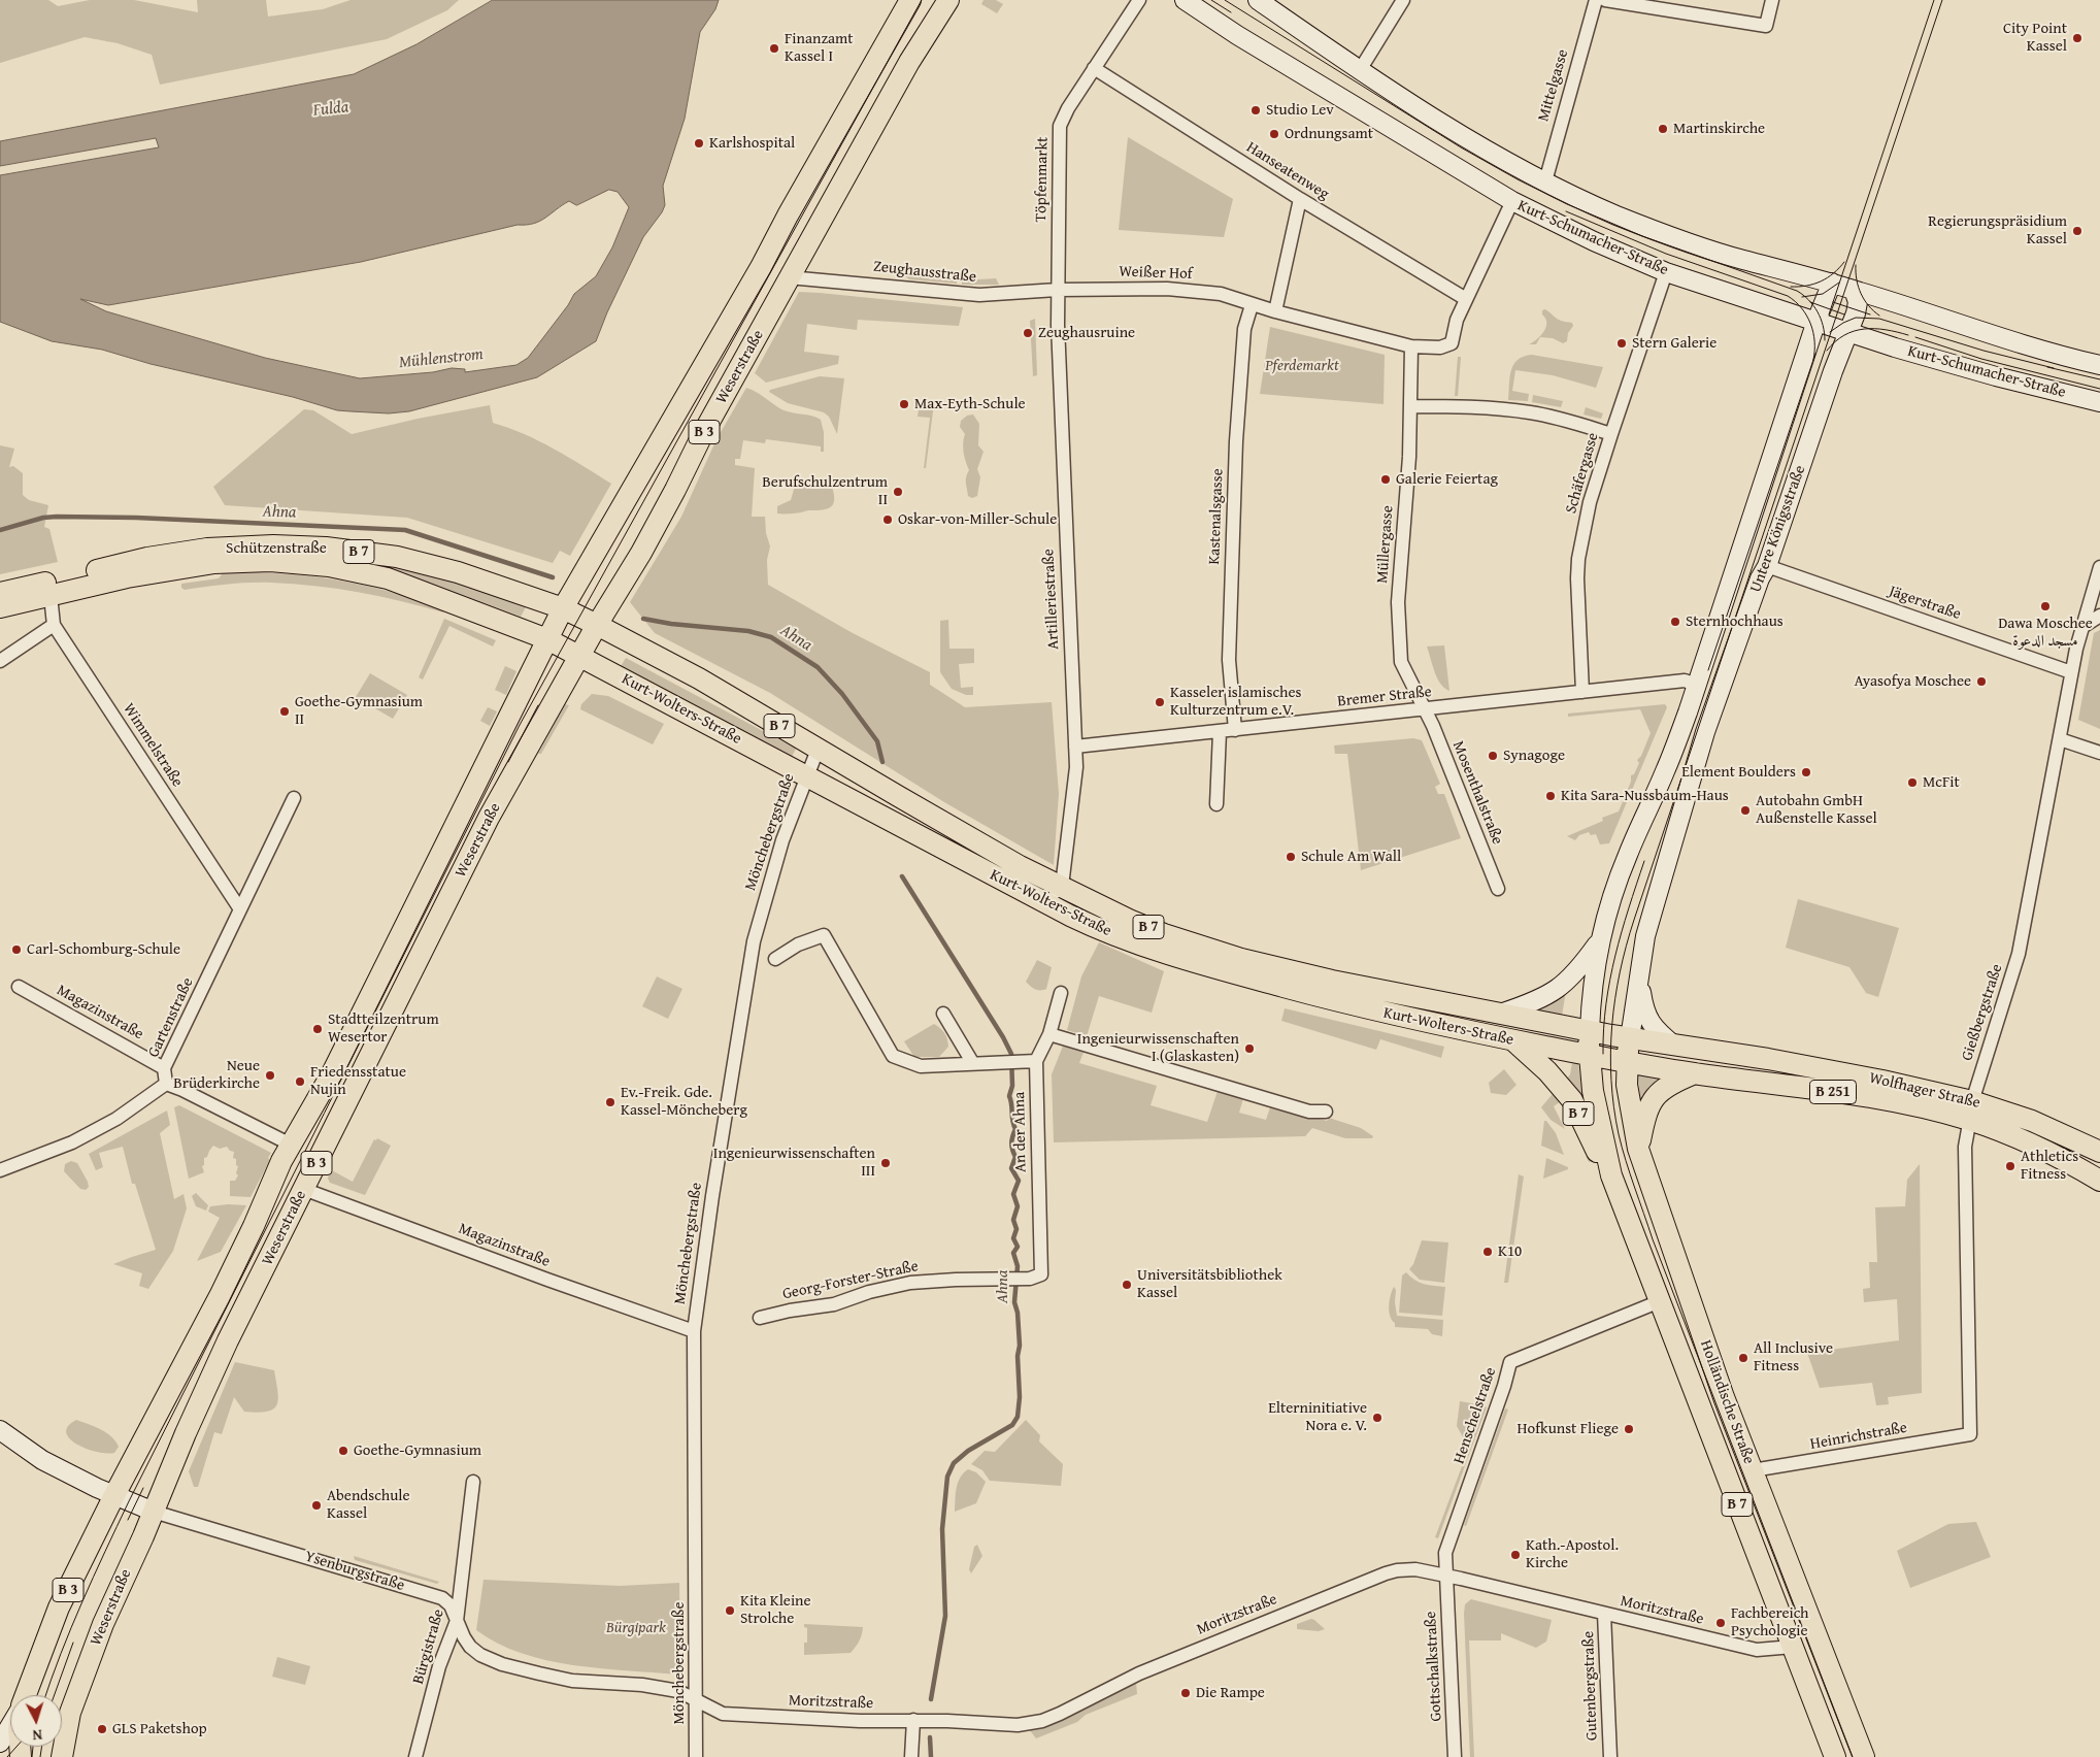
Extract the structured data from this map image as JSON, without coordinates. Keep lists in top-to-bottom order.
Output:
{
  "streets": {
    "main road": [
      "Kurt-Schumacher-Straße",
      "Weserstraße",
      "B 3",
      "Untere Königsstraße",
      "Schützenstraße",
      "B 7",
      "Kurt-Wolters-Straße",
      "Wolfhager Straße",
      "B 251",
      "Holländische Straße",
      "Ysenburgstraße"
    ],
    "street": [
      "Mittelgasse",
      "Hanseatenweg",
      "Töpfenmarkt",
      "Zeughausstraße",
      "Weißer Hof",
      "Schäfergasse",
      "Kastenalsgasse",
      "Müllergasse",
      "Artilleriestraße",
      "Jägerstraße",
      "Bremer Straße",
      "Wimmelstraße",
      "Mosenthalstraße",
      "Mönchebergstraße",
      "Magazinstraße",
      "Gießbergstraße",
      "Gartenstraße",
      "An der Ahna",
      "Georg-Forster-Straße",
      "Henschelstraße",
      "Heinrichstraße",
      "Moritzstraße",
      "Bürgistraße",
      "Gottschalkstraße",
      "Gutenbergstraße"
    ]
  },
  "crossings": [
    ["Mittelgasse", "Kurt-Schumacher-Straße"],
    ["Hanseatenweg", "Töpfenmarkt"],
    ["Töpfenmarkt", "Zeughausstraße"],
    ["Töpfenmarkt", "Weißer Hof"],
    ["Töpfenmarkt", "Artilleriestraße"],
    ["Kurt-Schumacher-Straße", "Schäfergasse"],
    ["Kurt-Schumacher-Straße", "Untere Königsstraße"],
    ["Zeughausstraße", "Weißer Hof"],
    ["Zeughausstraße", "Weserstraße"],
    ["Zeughausstraße", "Artilleriestraße"],
    ["Weißer Hof", "Kastenalsgasse"],
    ["Weißer Hof", "Artilleriestraße"],
    ["Weserstraße", "Schützenstraße"],
    ["Weserstraße", "Kurt-Wolters-Straße"],
    ["Weserstraße", "Magazinstraße"],
    ["Weserstraße", "Ysenburgstraße"],
    ["Schäfergasse", "Bremer Straße"],
    ["Kastenalsgasse", "Bremer Straße"],
    ["Untere Königsstraße", "Jägerstraße"],
    ["Untere Königsstraße", "Bremer Straße"],
    ["Untere Königsstraße", "Kurt-Wolters-Straße"],
    ["Untere Königsstraße", "Wolfhager Straße"],
    ["Untere Königsstraße", "Holländische Straße"],
    ["Müllergasse", "Bremer Straße"],
    ["Müllergasse", "Mosenthalstraße"],
    ["Schützenstraße", "Kurt-Wolters-Straße"],
    ["Schützenstraße", "Wimmelstraße"],
    ["B 7", "Kurt-Wolters-Straße"],
    ["B 7", "Holländische Straße"],
    ["Artilleriestraße", "Bremer Straße"],
    ["Artilleriestraße", "Kurt-Wolters-Straße"],
    ["Jägerstraße", "Gießbergstraße"],
    ["Bremer Straße", "Mosenthalstraße"],
    ["Kurt-Wolters-Straße", "Mönchebergstraße"],
    ["Kurt-Wolters-Straße", "Wolfhager Straße"],
    ["Kurt-Wolters-Straße", "Holländische Straße"],
    ["Wimmelstraße", "Gartenstraße"],
    ["Mönchebergstraße", "Magazinstraße"],
    ["Mönchebergstraße", "Ysenburgstraße"],
    ["Mönchebergstraße", "Moritzstraße"],
    ["Magazinstraße", "Gartenstraße"],
    ["Gießbergstraße", "Wolfhager Straße"],
    ["Gießbergstraße", "Heinrichstraße"],
    ["Wolfhager Straße", "Holländische Straße"],
    ["An der Ahna", "Georg-Forster-Straße"],
    ["Holländische Straße", "Henschelstraße"],
    ["Holländische Straße", "Heinrichstraße"],
    ["Holländische Straße", "Moritzstraße"],
    ["Henschelstraße", "Moritzstraße"],
    ["Henschelstraße", "Gottschalkstraße"],
    ["Ysenburgstraße", "Moritzstraße"],
    ["Ysenburgstraße", "Bürgistraße"],
    ["Moritzstraße", "Gottschalkstraße"],
    ["Moritzstraße", "Gutenbergstraße"]
  ],
  "water": ["Fulda", "Mühlenstrom", "Ahna"],
  "parks": ["Pferdemarkt", "Bürgipark"],
  "places": [
    "City Point Kassel",
    "Finanzamt Kassel I",
    "Studio Lev",
    "Martinskirche",
    "Ordnungsamt",
    "Karlshospital",
    "Regierungspräsidium Kassel",
    "Zeughausruine",
    "Stern Galerie",
    "Max-Eyth-Schule",
    "Galerie Feiertag",
    "Berufschulzentrum II",
    "Oskar-von-Miller-Schule",
    "Dawa Moschee مسجد الدعوة",
    "Sternhochhaus",
    "Ayasofya Moschee",
    "Kasseler islamisches Kulturzentrum e.V.",
    "Goethe-Gymnasium II",
    "Synagoge",
    "Element Boulders",
    "McFit",
    "Kita Sara-Nussbaum-Haus",
    "Autobahn GmbH Außenstelle Kassel",
    "Schule Am Wall",
    "Carl-Schomburg-Schule",
    "Stadtteilzentrum Wesertor",
    "Ingenieurwissenschaften I (Glaskasten)",
    "Neue Brüderkirche",
    "Friedensstatue Nujin",
    "Ev.-Freik. Gde. Kassel-Möncheberg",
    "Ingenieurwissenschaften III",
    "Athletics Fitness",
    "K10",
    "Universitätsbibliothek Kassel",
    "All Inclusive Fitness",
    "Elterninitiative Nora e. V.",
    "Hofkunst Fliege",
    "Goethe-Gymnasium",
    "Abendschule Kassel",
    "Kath.-Apostol. Kirche",
    "Kita Kleine Strolche",
    "Fachbereich Psychologie",
    "Die Rampe",
    "GLS Paketshop"
  ],
  "north": "bottom"
}
